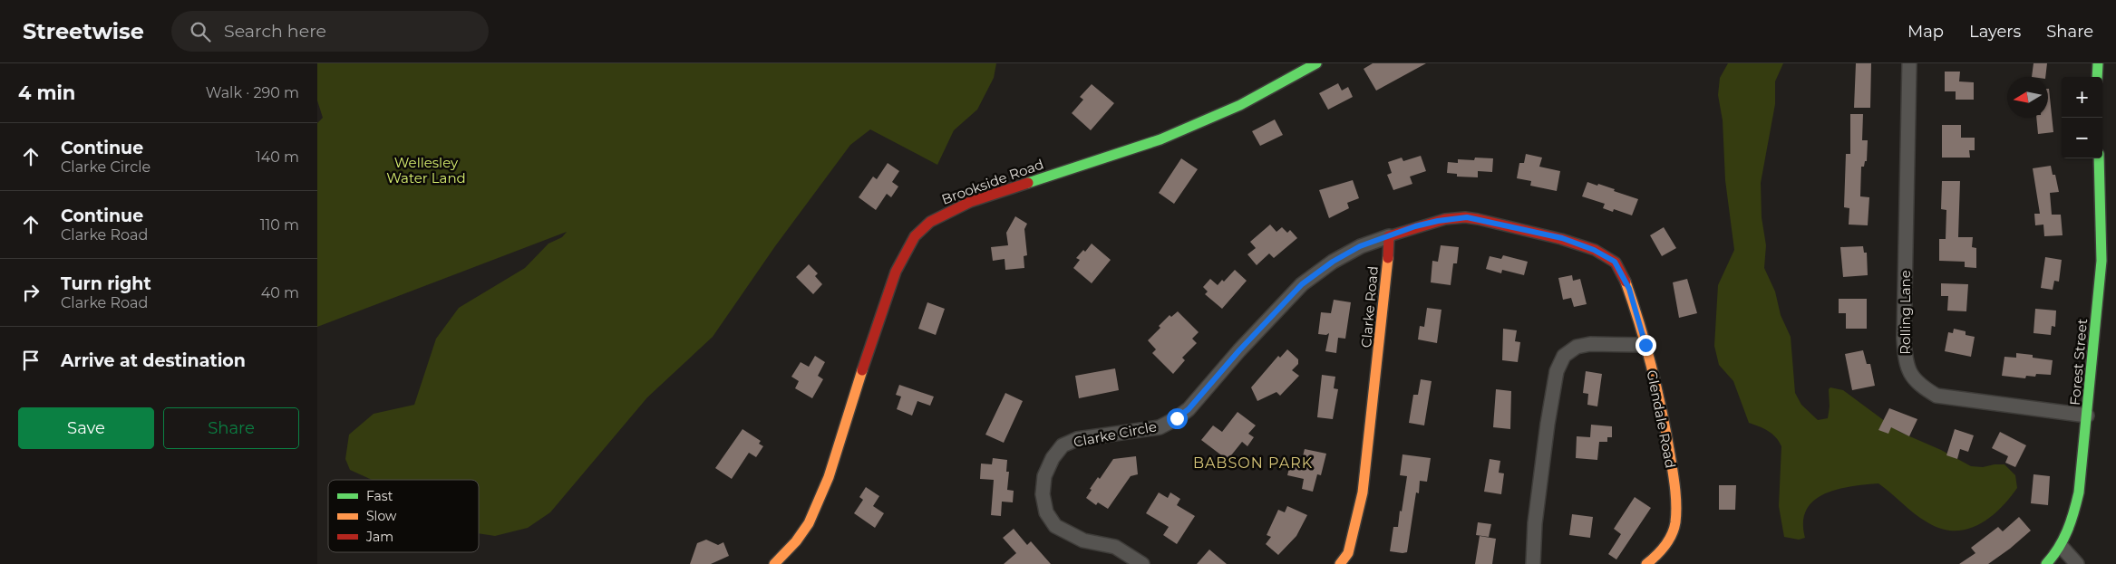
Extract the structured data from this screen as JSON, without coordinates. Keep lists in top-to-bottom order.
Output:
{
  "streets": {
    "street": [
      "Brookside Road",
      "Clarke Road",
      "Rolling Lane",
      "Forest Street",
      "Glendale Road",
      "Clarke Circle"
    ]
  },
  "crossings": [
    ["Clarke Road", "Clarke Circle"],
    ["Rolling Lane", "Forest Street"]
  ],
  "districts": ["BABSON PARK"],
  "parks": ["Wellesley Water Land"],
  "legend": ["Fast", "Slow", "Jam"],
  "north": "left",
  "page": {
    "header": "Streetwise",
    "search": "Search here",
    "nav": ["Map", "Layers", "Share"],
    "heading": ["4 min", "Walk · 290 m"],
    "map_buttons": ["+", "−"],
    "list": [
      ["Continue", "Clarke Circle", "140 m"],
      ["Continue", "Clarke Road", "110 m"],
      ["Turn right", "Clarke Road", "40 m"],
      "Arrive at destination"
    ],
    "buttons": ["Save", "Share"]
  }
}
